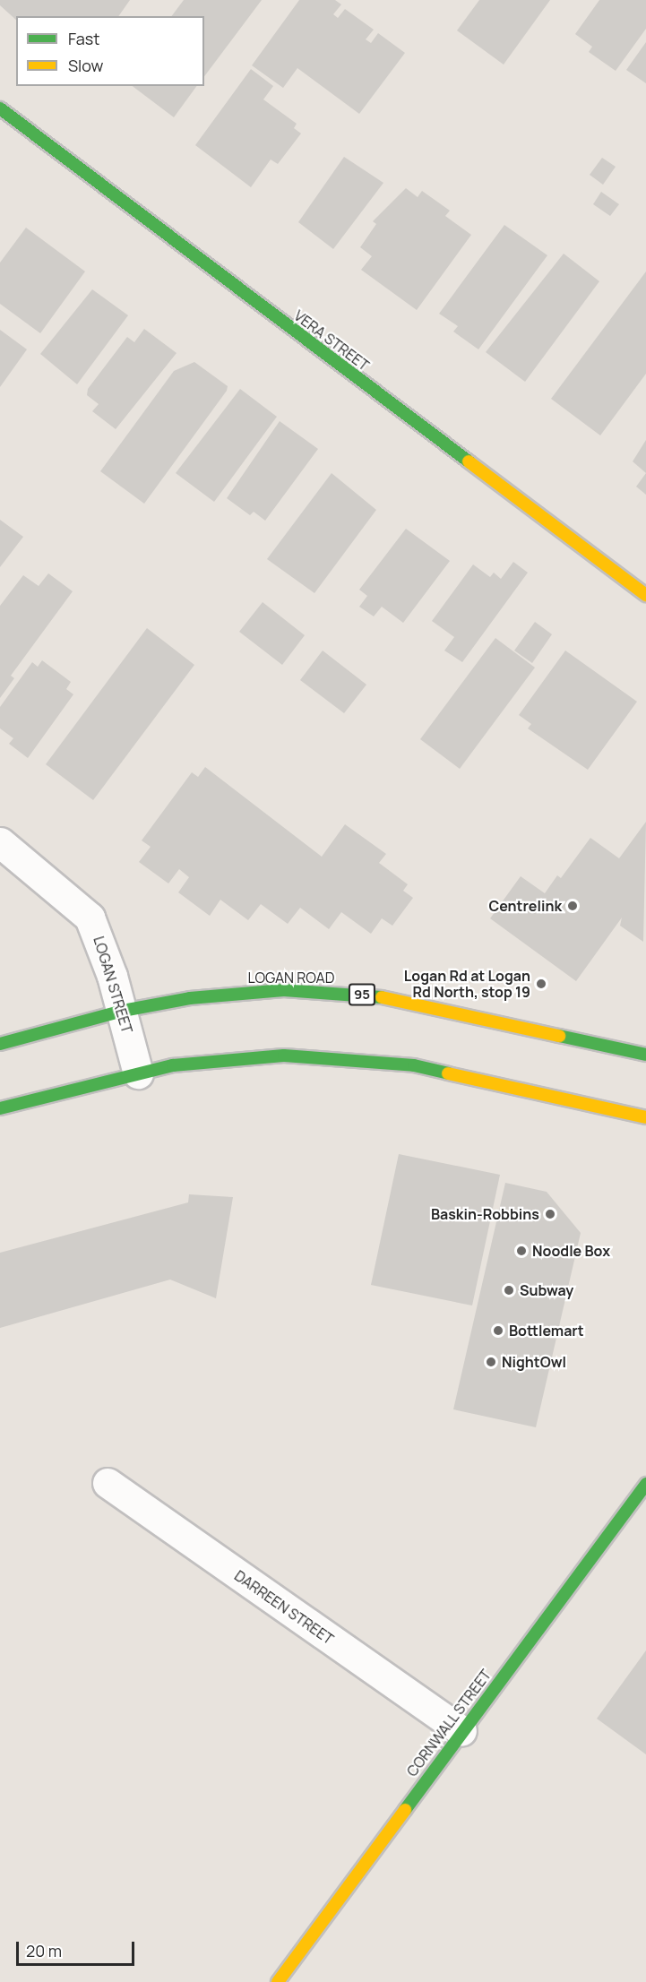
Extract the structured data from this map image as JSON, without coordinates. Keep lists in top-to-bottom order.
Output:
{
  "streets": {
    "main road": [
      "VERA STREET",
      "LOGAN ROAD",
      "95",
      "CORNWALL STREET"
    ],
    "street": ["LOGAN STREET", "DARREEN STREET"]
  },
  "crossings": [
    ["LOGAN ROAD", "LOGAN STREET"],
    ["DARREEN STREET", "CORNWALL STREET"]
  ],
  "places": [
    "Centrelink",
    "Logan Rd at Logan Rd North, stop 19",
    "Baskin-Robbins",
    "Noodle Box",
    "Subway",
    "Bottlemart",
    "NightOwl"
  ],
  "legend": ["Fast", "Slow"],
  "scale_bar": "20 m"
}
